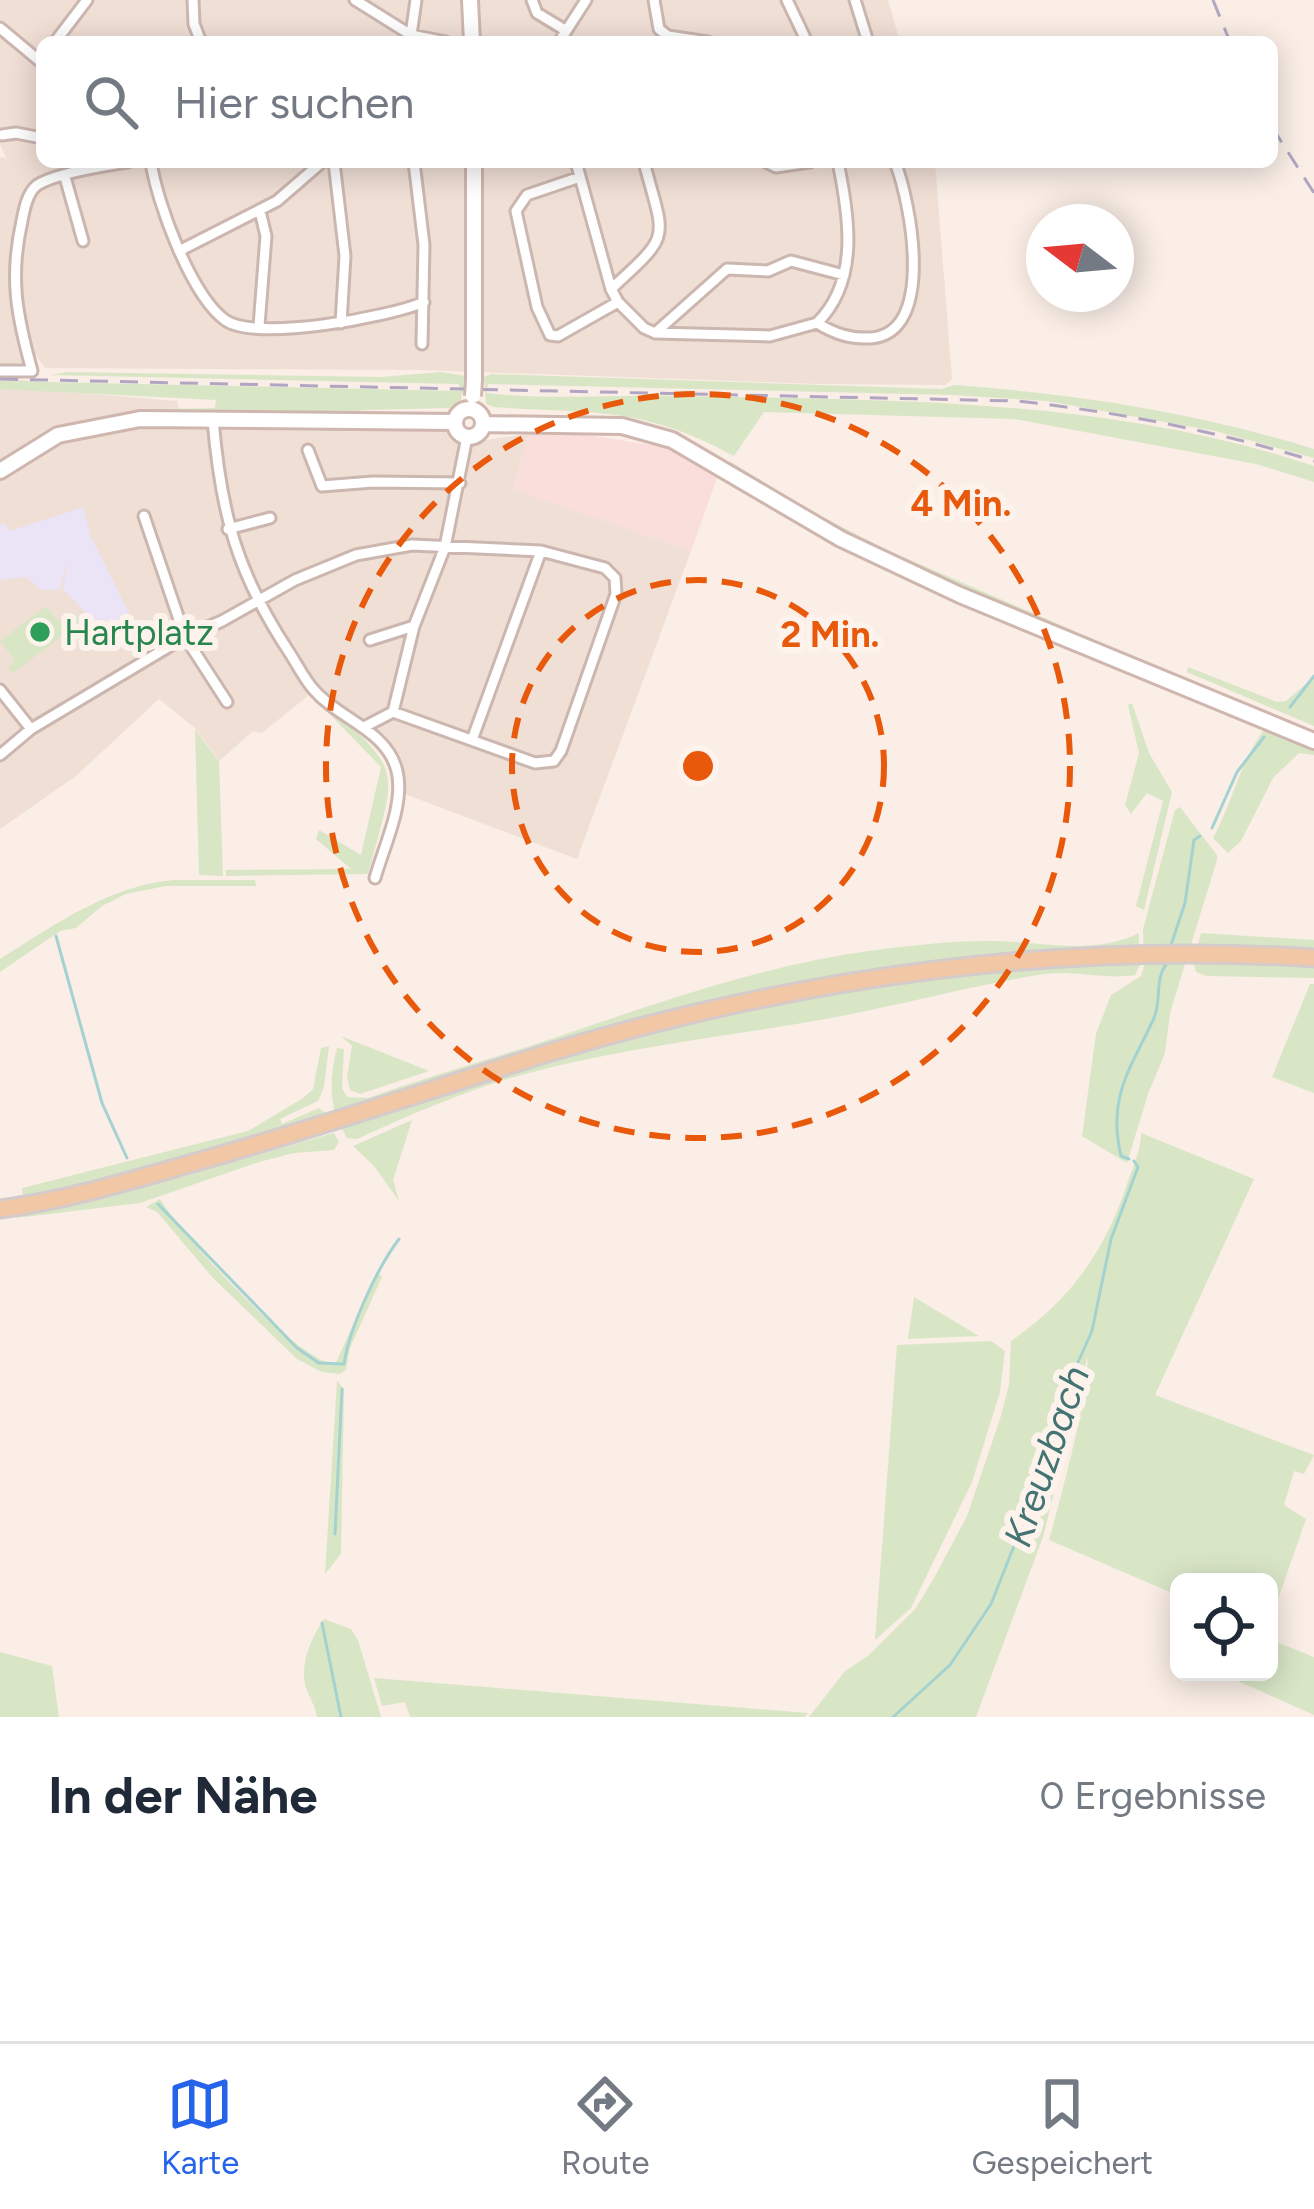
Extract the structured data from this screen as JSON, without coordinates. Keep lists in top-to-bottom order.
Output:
{
  "water": ["Kreuzbach"],
  "places": ["Hartplatz"],
  "north": "left",
  "page": {
    "search": "Hier suchen",
    "heading": ["In der Nähe", "0 Ergebnisse"],
    "nav": ["Karte", "Route", "Gespeichert"]
  },
  "rings": ["4 Min.", "2 Min."]
}
